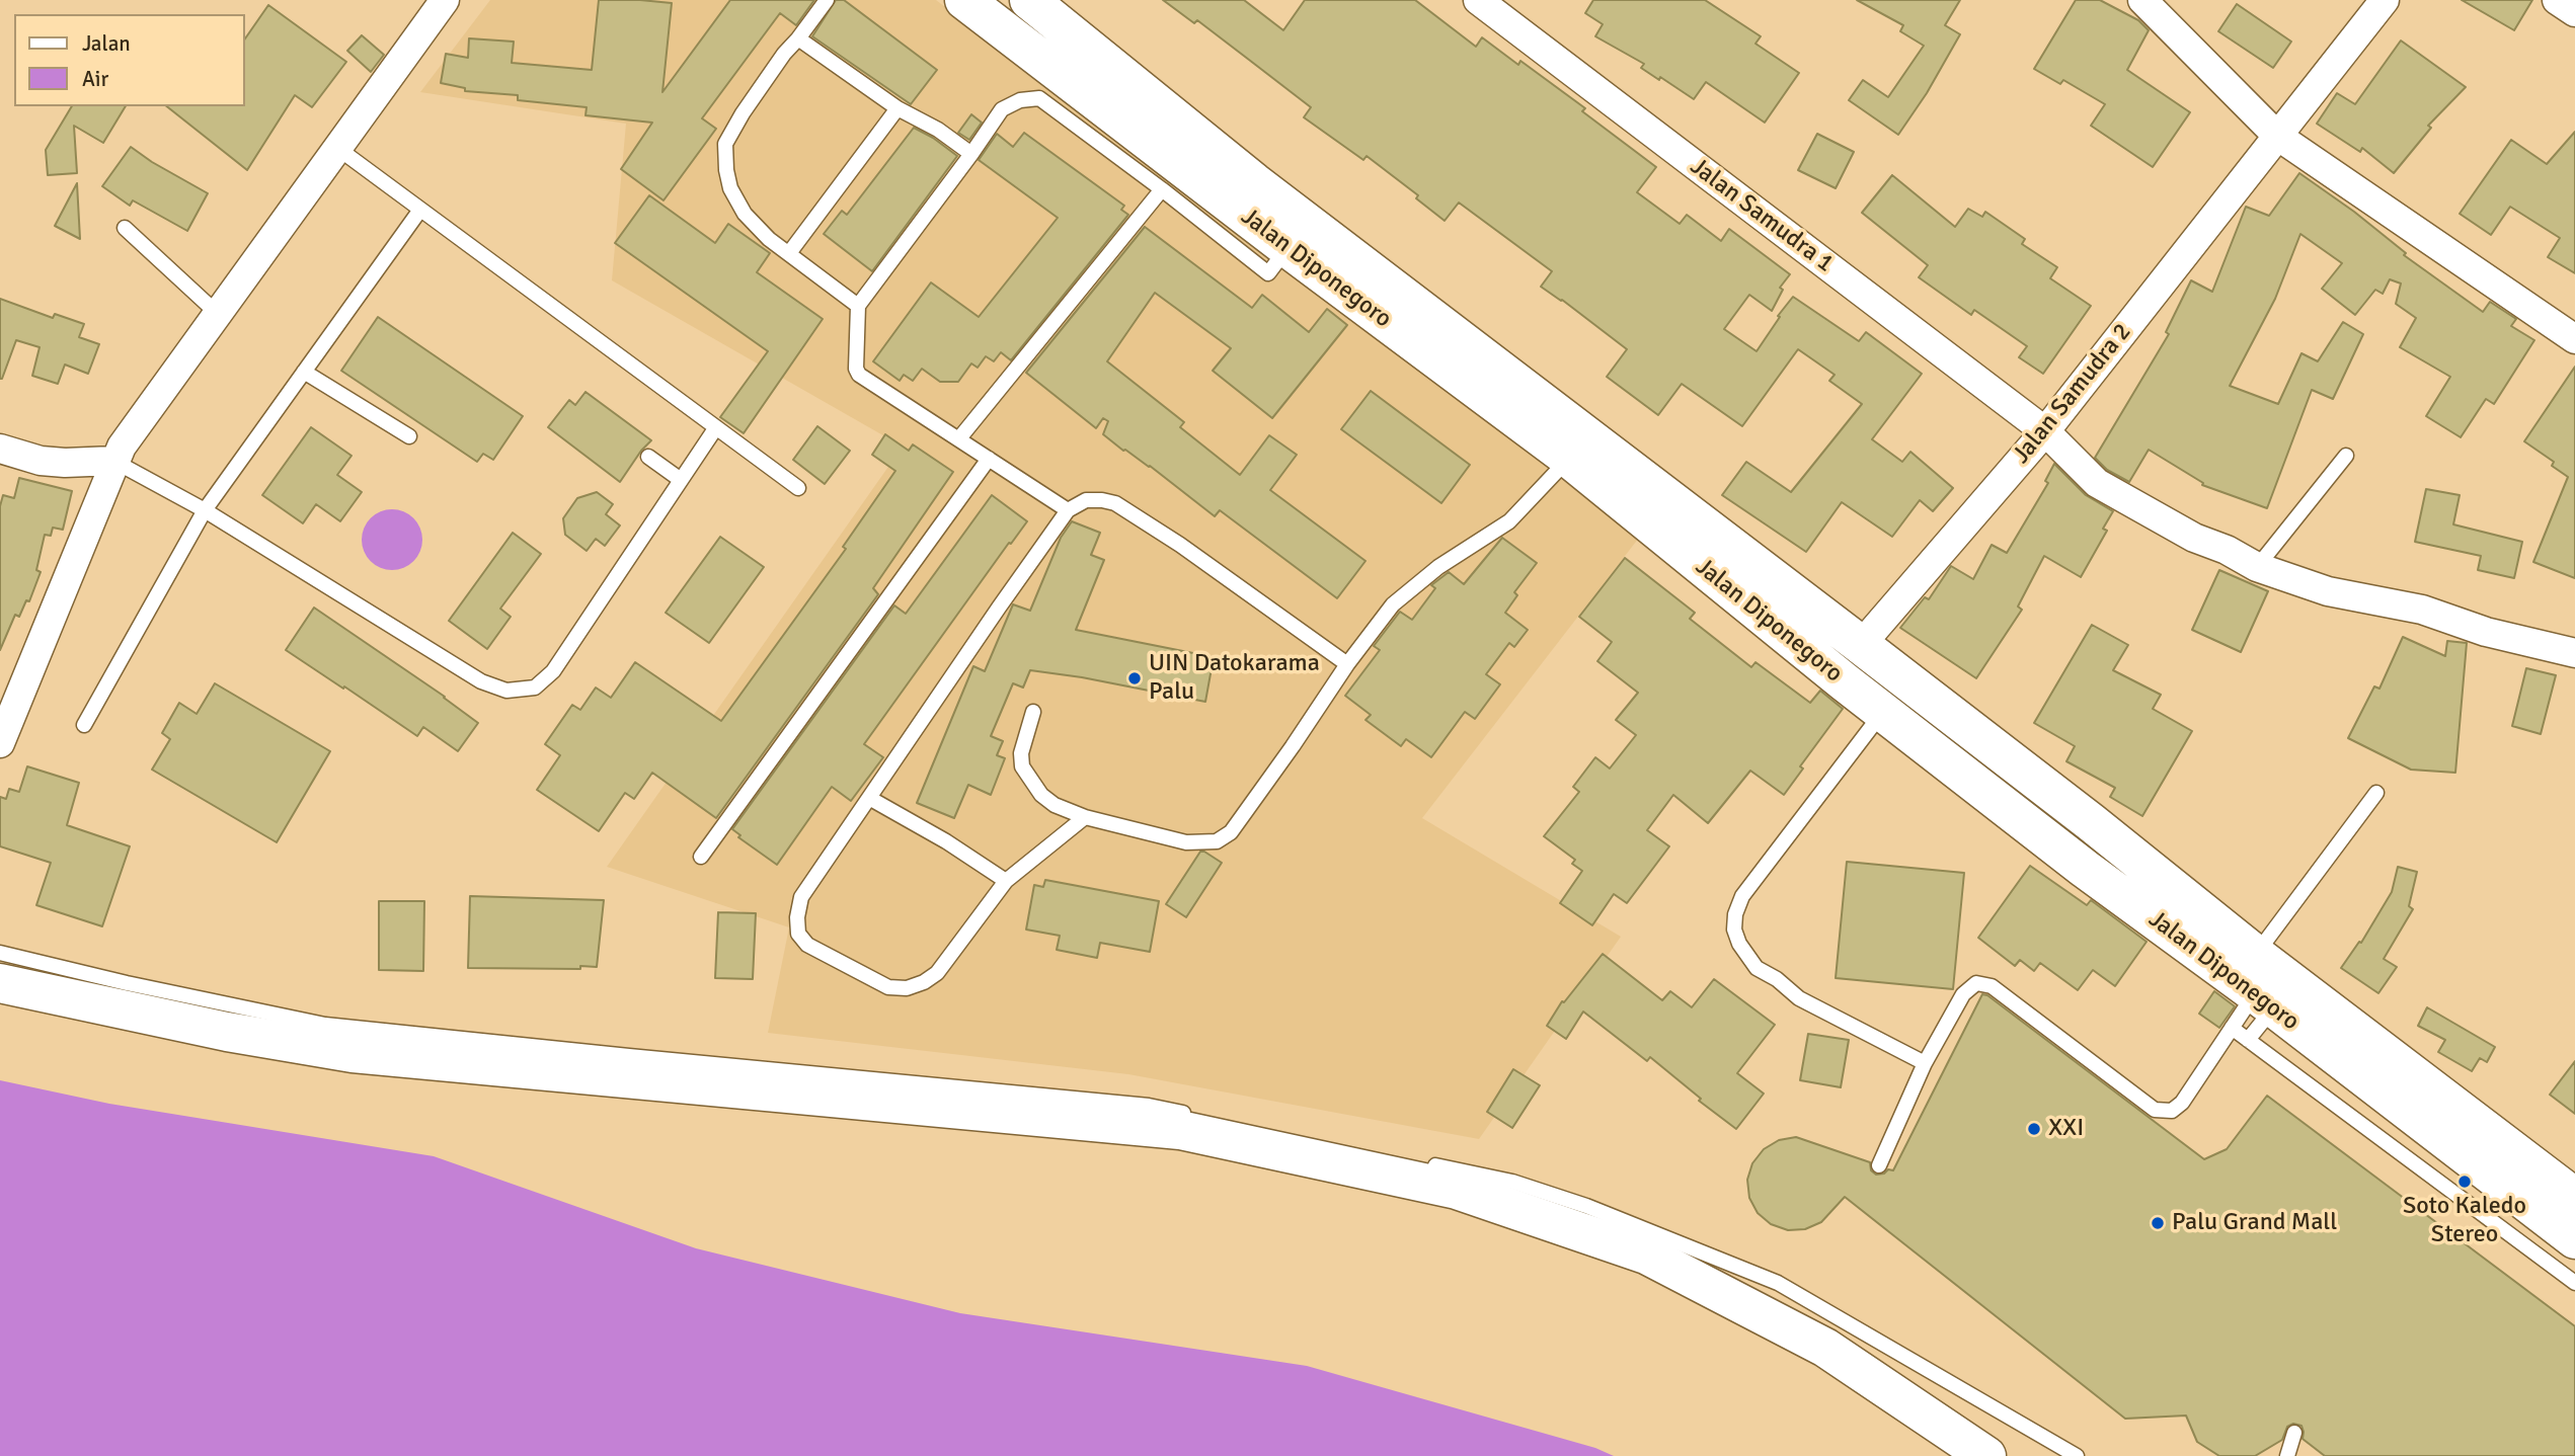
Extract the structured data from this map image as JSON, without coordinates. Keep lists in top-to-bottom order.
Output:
{
  "streets": {
    "main road": ["Jalan Diponegoro"],
    "street": ["Jalan Samudra 1", "Jalan Samudra 2"]
  },
  "crossings": [
    ["Jalan Samudra 1", "Jalan Samudra 2"],
    ["Jalan Diponegoro", "Jalan Samudra 2"]
  ],
  "places": [
    "UIN Datokarama Palu",
    "XXI",
    "Soto Kaledo Stereo",
    "Palu Grand Mall"
  ],
  "legend": ["Jalan", "Air"]
}
